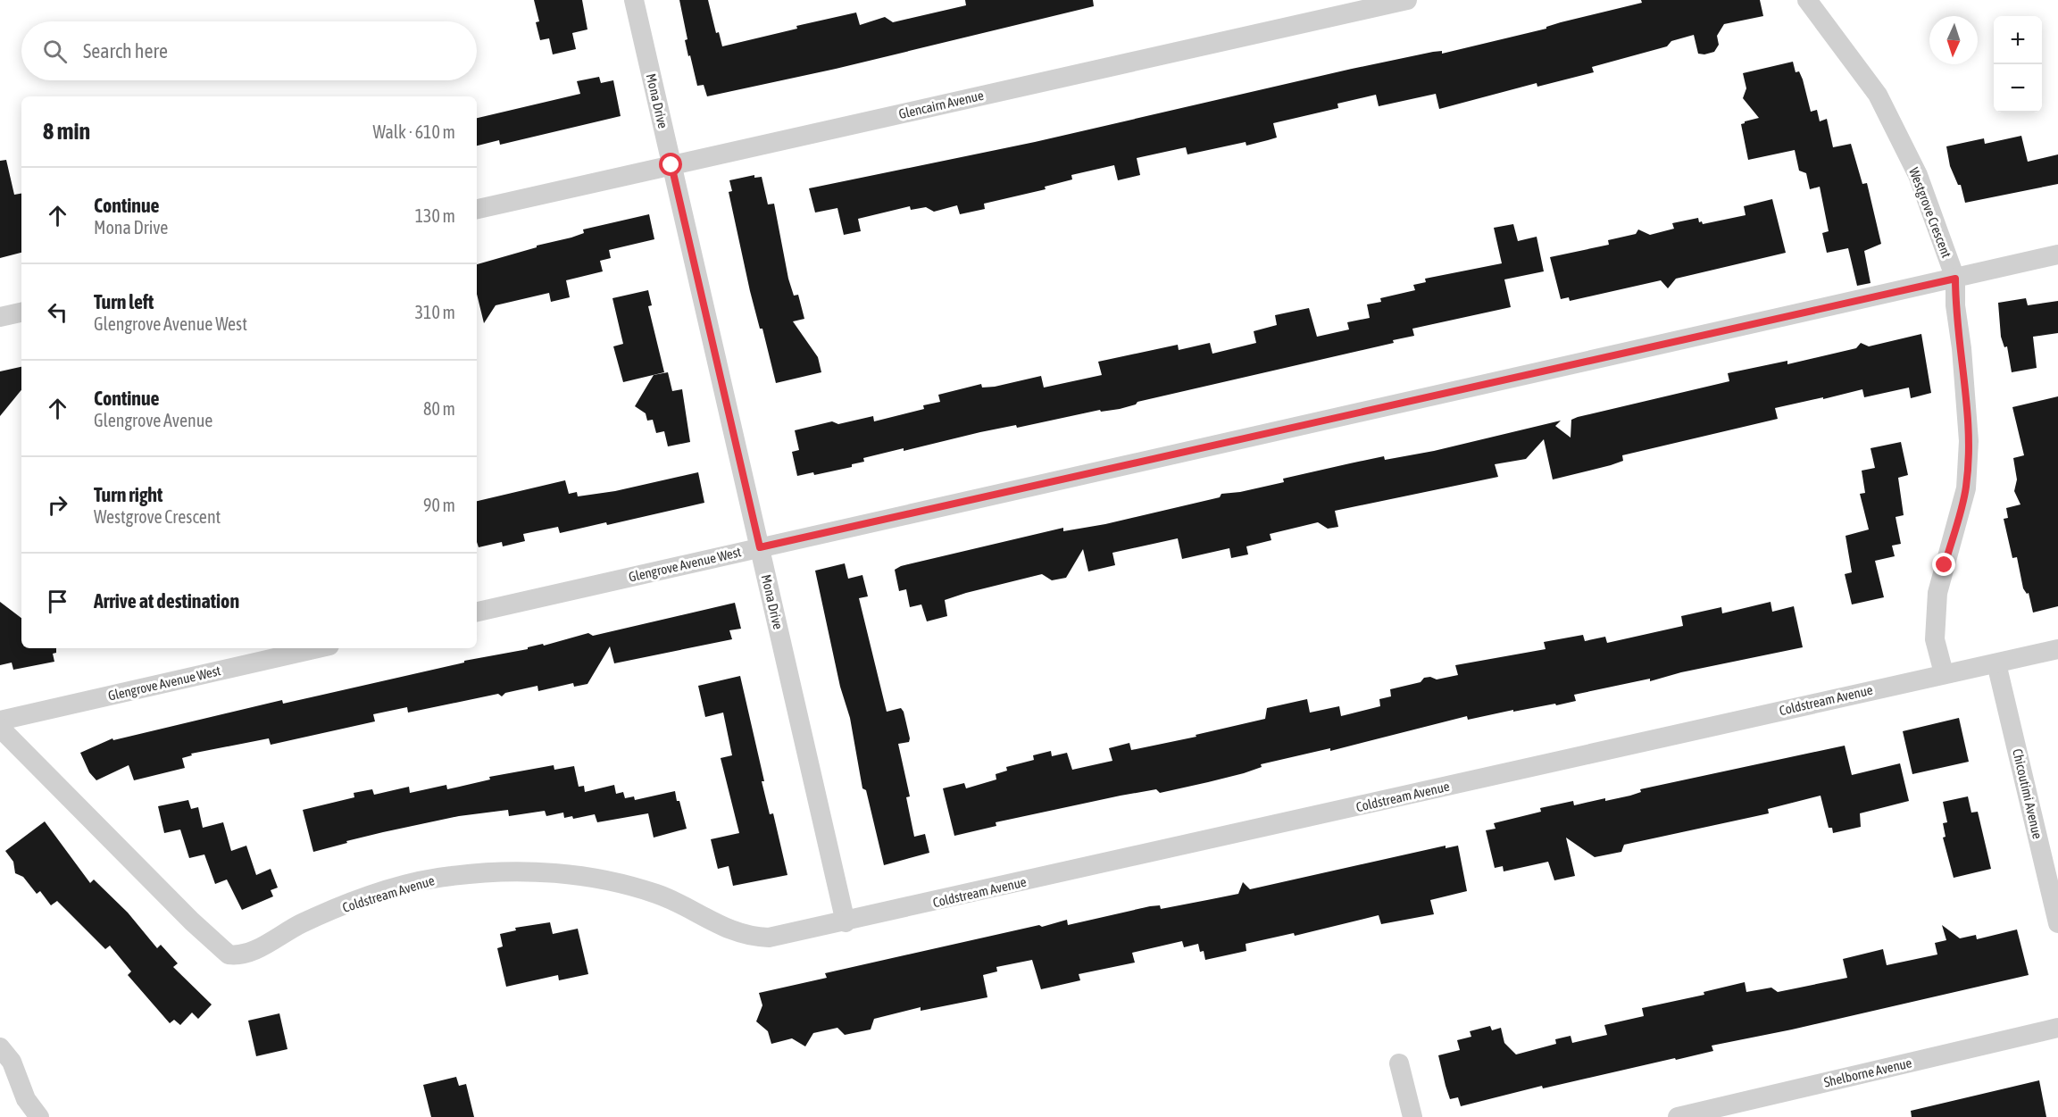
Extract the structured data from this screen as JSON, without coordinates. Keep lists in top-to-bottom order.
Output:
{
  "streets": {
    "street": [
      "Mona Drive",
      "Glencairn Avenue",
      "Westgrove Crescent",
      "Glengrove Avenue West",
      "Coldstream Avenue",
      "Chicoutimi Avenue",
      "Shelborne Avenue"
    ]
  },
  "crossings": [
    ["Mona Drive", "Glencairn Avenue"],
    ["Mona Drive", "Glengrove Avenue West"],
    ["Mona Drive", "Coldstream Avenue"],
    ["Westgrove Crescent", "Glengrove Avenue West"],
    ["Westgrove Crescent", "Coldstream Avenue"],
    ["Coldstream Avenue", "Chicoutimi Avenue"]
  ],
  "north": "bottom",
  "page": {
    "map_buttons": ["+", "−"],
    "search": "Search here",
    "heading": ["8 min", "Walk · 610 m"],
    "list": [
      ["Continue", "Mona Drive", "130 m"],
      ["Turn left", "Glengrove Avenue West", "310 m"],
      ["Continue", "Glengrove Avenue", "80 m"],
      ["Turn right", "Westgrove Crescent", "90 m"],
      "Arrive at destination"
    ]
  }
}
